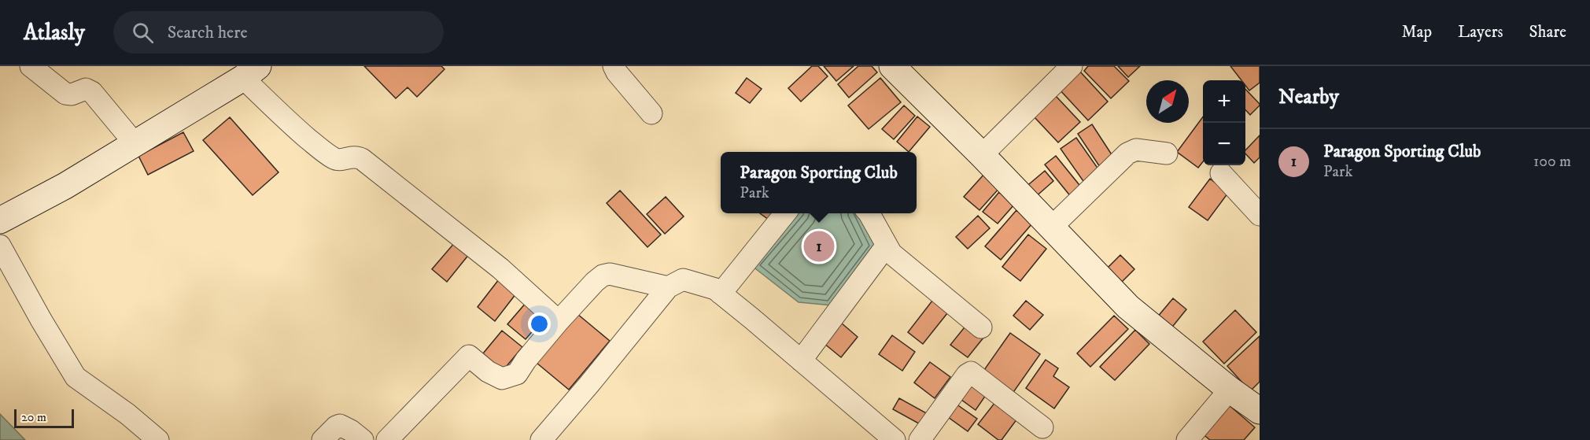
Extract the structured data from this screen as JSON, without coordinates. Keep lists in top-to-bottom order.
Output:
{
  "scale_bar": "20 m",
  "north": "top right",
  "page": {
    "header": "Atlasly",
    "search": "Search here",
    "nav": ["Map", "Layers", "Share"],
    "heading": "Nearby",
    "map_buttons": ["+", "−"],
    "list": [
      {
        "mark": "1",
        "name": "Paragon Sporting Club",
        "note": "Park",
        "value": "100 m"
      }
    ],
    "popup": ["Paragon Sporting Club", "Park"],
    "pins": "1",
    "scale": "20 m"
  }
}
